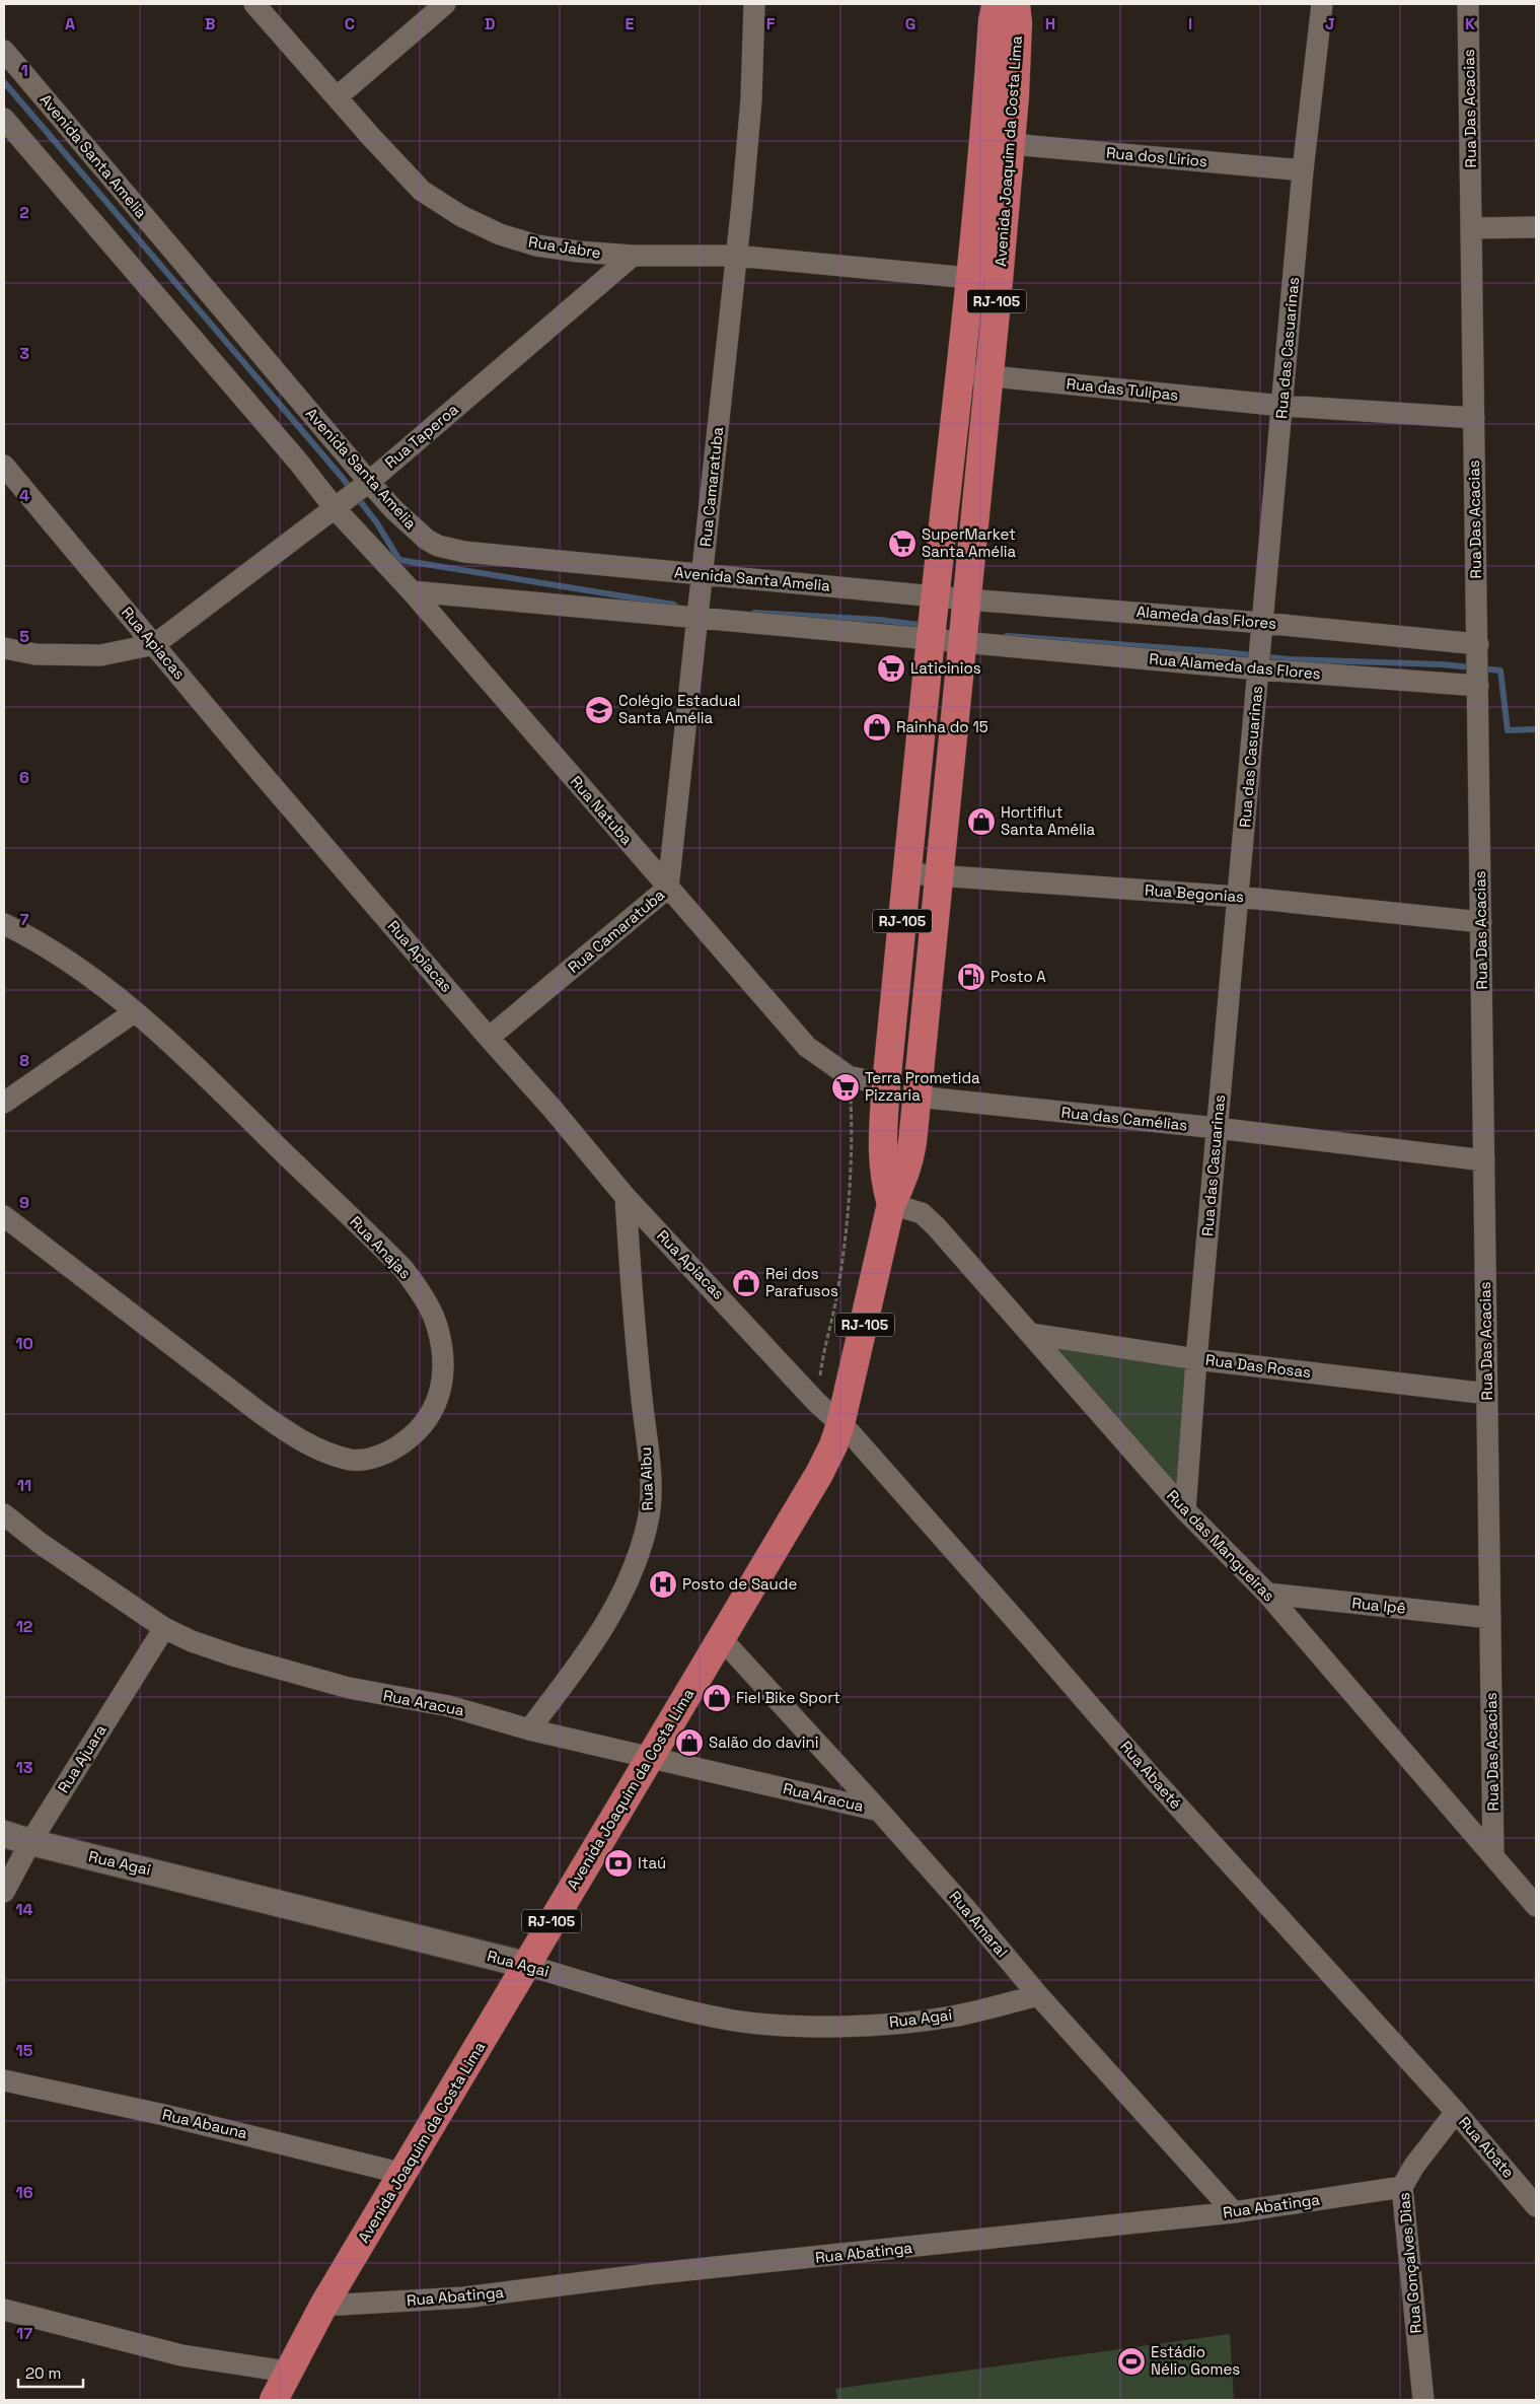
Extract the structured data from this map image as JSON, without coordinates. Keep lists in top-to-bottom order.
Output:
{
  "streets": {
    "main road": ["Avenida Joaquim da Costa Lima", "RJ-105"],
    "street": [
      "Rua Das Acacias",
      "Avenida Santa Amelia",
      "Rua dos Lirios",
      "Rua Jabre",
      "Rua das Casuarinas",
      "Rua das Tulipas",
      "Rua Taperoa",
      "Rua Camaratuba",
      "Alameda das Flores",
      "Rua Apiacas",
      "Rua Alameda das Flores",
      "Rua Natuba",
      "Rua Begonias",
      "Rua das Camélias",
      "Rua Anajas",
      "Rua Das Rosas",
      "Rua Aibu",
      "Rua das Mangueiras",
      "Rua Ipê",
      "Rua Aracua",
      "Rua Ajuara",
      "Rua Abaeté",
      "Rua Agai",
      "Rua Amaral",
      "Rua Abauna",
      "Rua Abate",
      "Rua Abatinga",
      "Rua Gonçalves Dias"
    ]
  },
  "crossings": [
    ["Rua Das Acacias", "Alameda das Flores"],
    ["Rua Das Acacias", "Rua Alameda das Flores"],
    ["Rua Das Acacias", "Rua Begonias"],
    ["Rua Das Acacias", "Rua das Camélias"],
    ["Rua Das Acacias", "Rua Das Rosas"],
    ["Rua Das Acacias", "Rua das Mangueiras"],
    ["Rua Das Acacias", "Rua Ipê"],
    ["Avenida Joaquim da Costa Lima", "Avenida Santa Amelia"],
    ["Avenida Joaquim da Costa Lima", "Rua dos Lirios"],
    ["Avenida Joaquim da Costa Lima", "Rua Jabre"],
    ["Avenida Joaquim da Costa Lima", "Rua das Tulipas"],
    ["Avenida Joaquim da Costa Lima", "Alameda das Flores"],
    ["Avenida Joaquim da Costa Lima", "Rua Apiacas"],
    ["Avenida Joaquim da Costa Lima", "Rua Alameda das Flores"],
    ["Avenida Joaquim da Costa Lima", "Rua Natuba"],
    ["Avenida Joaquim da Costa Lima", "Rua Begonias"],
    ["Avenida Joaquim da Costa Lima", "Rua das Camélias"],
    ["Avenida Joaquim da Costa Lima", "Rua das Mangueiras"],
    ["Avenida Joaquim da Costa Lima", "Rua Aracua"],
    ["Avenida Joaquim da Costa Lima", "Rua Abaeté"],
    ["Avenida Joaquim da Costa Lima", "Rua Agai"],
    ["Avenida Joaquim da Costa Lima", "Rua Amaral"],
    ["Avenida Joaquim da Costa Lima", "Rua Abauna"],
    ["Avenida Joaquim da Costa Lima", "Rua Abatinga"],
    ["Avenida Santa Amelia", "Rua Taperoa"],
    ["Avenida Santa Amelia", "Rua Camaratuba"],
    ["Avenida Santa Amelia", "Alameda das Flores"],
    ["Rua dos Lirios", "Rua das Casuarinas"],
    ["Rua Jabre", "Rua Taperoa"],
    ["Rua Jabre", "Rua Camaratuba"],
    ["Rua das Casuarinas", "Rua das Tulipas"],
    ["Rua das Casuarinas", "Alameda das Flores"],
    ["Rua das Casuarinas", "Rua Alameda das Flores"],
    ["Rua das Casuarinas", "Rua Begonias"],
    ["Rua das Casuarinas", "Rua das Camélias"],
    ["Rua das Casuarinas", "Rua Das Rosas"],
    ["Rua das Casuarinas", "Rua das Mangueiras"],
    ["Rua Taperoa", "Rua Apiacas"],
    ["Rua Taperoa", "Rua Natuba"],
    ["Rua Camaratuba", "Rua Apiacas"],
    ["Rua Camaratuba", "Rua Natuba"],
    ["Rua Apiacas", "Rua Aibu"],
    ["Rua Apiacas", "Rua Abaeté"],
    ["Rua Das Rosas", "Rua das Mangueiras"],
    ["Rua Aibu", "Rua Aracua"],
    ["Rua das Mangueiras", "Rua Ipê"],
    ["Rua Aracua", "Rua Ajuara"],
    ["Rua Aracua", "Rua Amaral"],
    ["Rua Ajuara", "Rua Agai"],
    ["Rua Abaeté", "Rua Abate"],
    ["Rua Abaeté", "Rua Gonçalves Dias"],
    ["Rua Agai", "Rua Amaral"],
    ["Rua Amaral", "Rua Abatinga"],
    ["Rua Abate", "Rua Gonçalves Dias"],
    ["Rua Abatinga", "Rua Gonçalves Dias"]
  ],
  "places": {
    "supermarket": ["SuperMarket Santa Amélia", "Laticinios", "Terra Prometida Pizzaria"],
    "school or university": ["Colégio Estadual Santa Amélia"],
    "shop": [
      "Rainha do 15",
      "Hortiflut Santa Amélia",
      "Rei dos Parafusos",
      "Fiel Bike Sport",
      "Salão do davini"
    ],
    "fuel station": ["Posto A"],
    "hospital": ["Posto de Saude"],
    "bank": ["Itaú"],
    "sports": ["Estádio Nélio Gomes"]
  },
  "scale_bar": "20 m",
  "grid": {
    "columns": [
      "A",
      "B",
      "C",
      "D",
      "E",
      "F",
      "G",
      "H",
      "I",
      "J",
      "K"
    ],
    "rows": [
      "1",
      "2",
      "3",
      "4",
      "5",
      "6",
      "7",
      "8",
      "9",
      "10",
      "11",
      "12",
      "13",
      "14",
      "15",
      "16",
      "17"
    ]
  }
}
